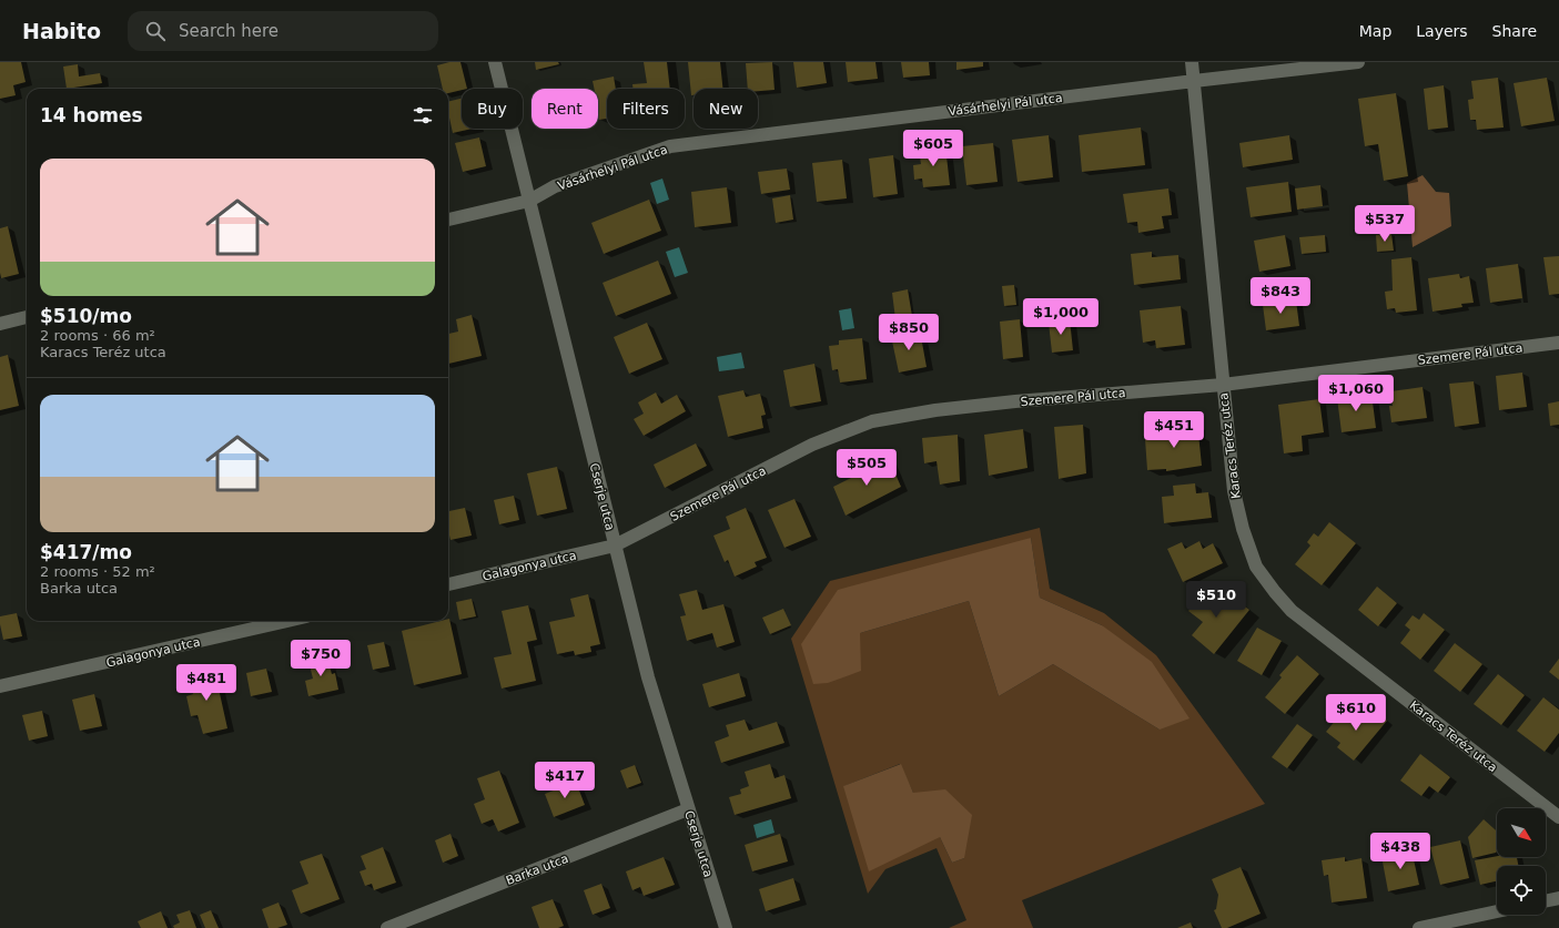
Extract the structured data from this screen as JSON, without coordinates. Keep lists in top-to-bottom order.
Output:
{
  "streets": {
    "street": [
      "Vásárhelyi Pál utca",
      "Szemere Pál utca",
      "Karacs Teréz utca",
      "Cserje utca",
      "Galagonya utca",
      "Barka utca"
    ]
  },
  "crossings": [
    ["Vásárhelyi Pál utca", "Karacs Teréz utca"],
    ["Vásárhelyi Pál utca", "Cserje utca"],
    ["Szemere Pál utca", "Karacs Teréz utca"],
    ["Szemere Pál utca", "Cserje utca"],
    ["Szemere Pál utca", "Galagonya utca"],
    ["Cserje utca", "Galagonya utca"],
    ["Cserje utca", "Barka utca"]
  ],
  "north": "bottom right",
  "page": {
    "header": "Habito",
    "search": "Search here",
    "nav": ["Map", "Layers", "Share"],
    "chip": [
      "Buy",
      "Rent",
      "Filters",
      "New"
    ],
    "heading": "14 homes",
    "price": [
      "$605",
      "$537",
      "$843",
      "$1,000",
      "$850",
      "$1,060",
      "$451",
      "$505",
      "$510",
      "$750",
      "$481",
      "$610",
      "$417",
      "$438"
    ],
    "list": [
      {
        "name": "$510/mo",
        "note": "2 rooms · 66 m² · Karacs Teréz utca"
      },
      {
        "name": "$417/mo",
        "note": "2 rooms · 52 m² · Barka utca"
      }
    ]
  }
}
